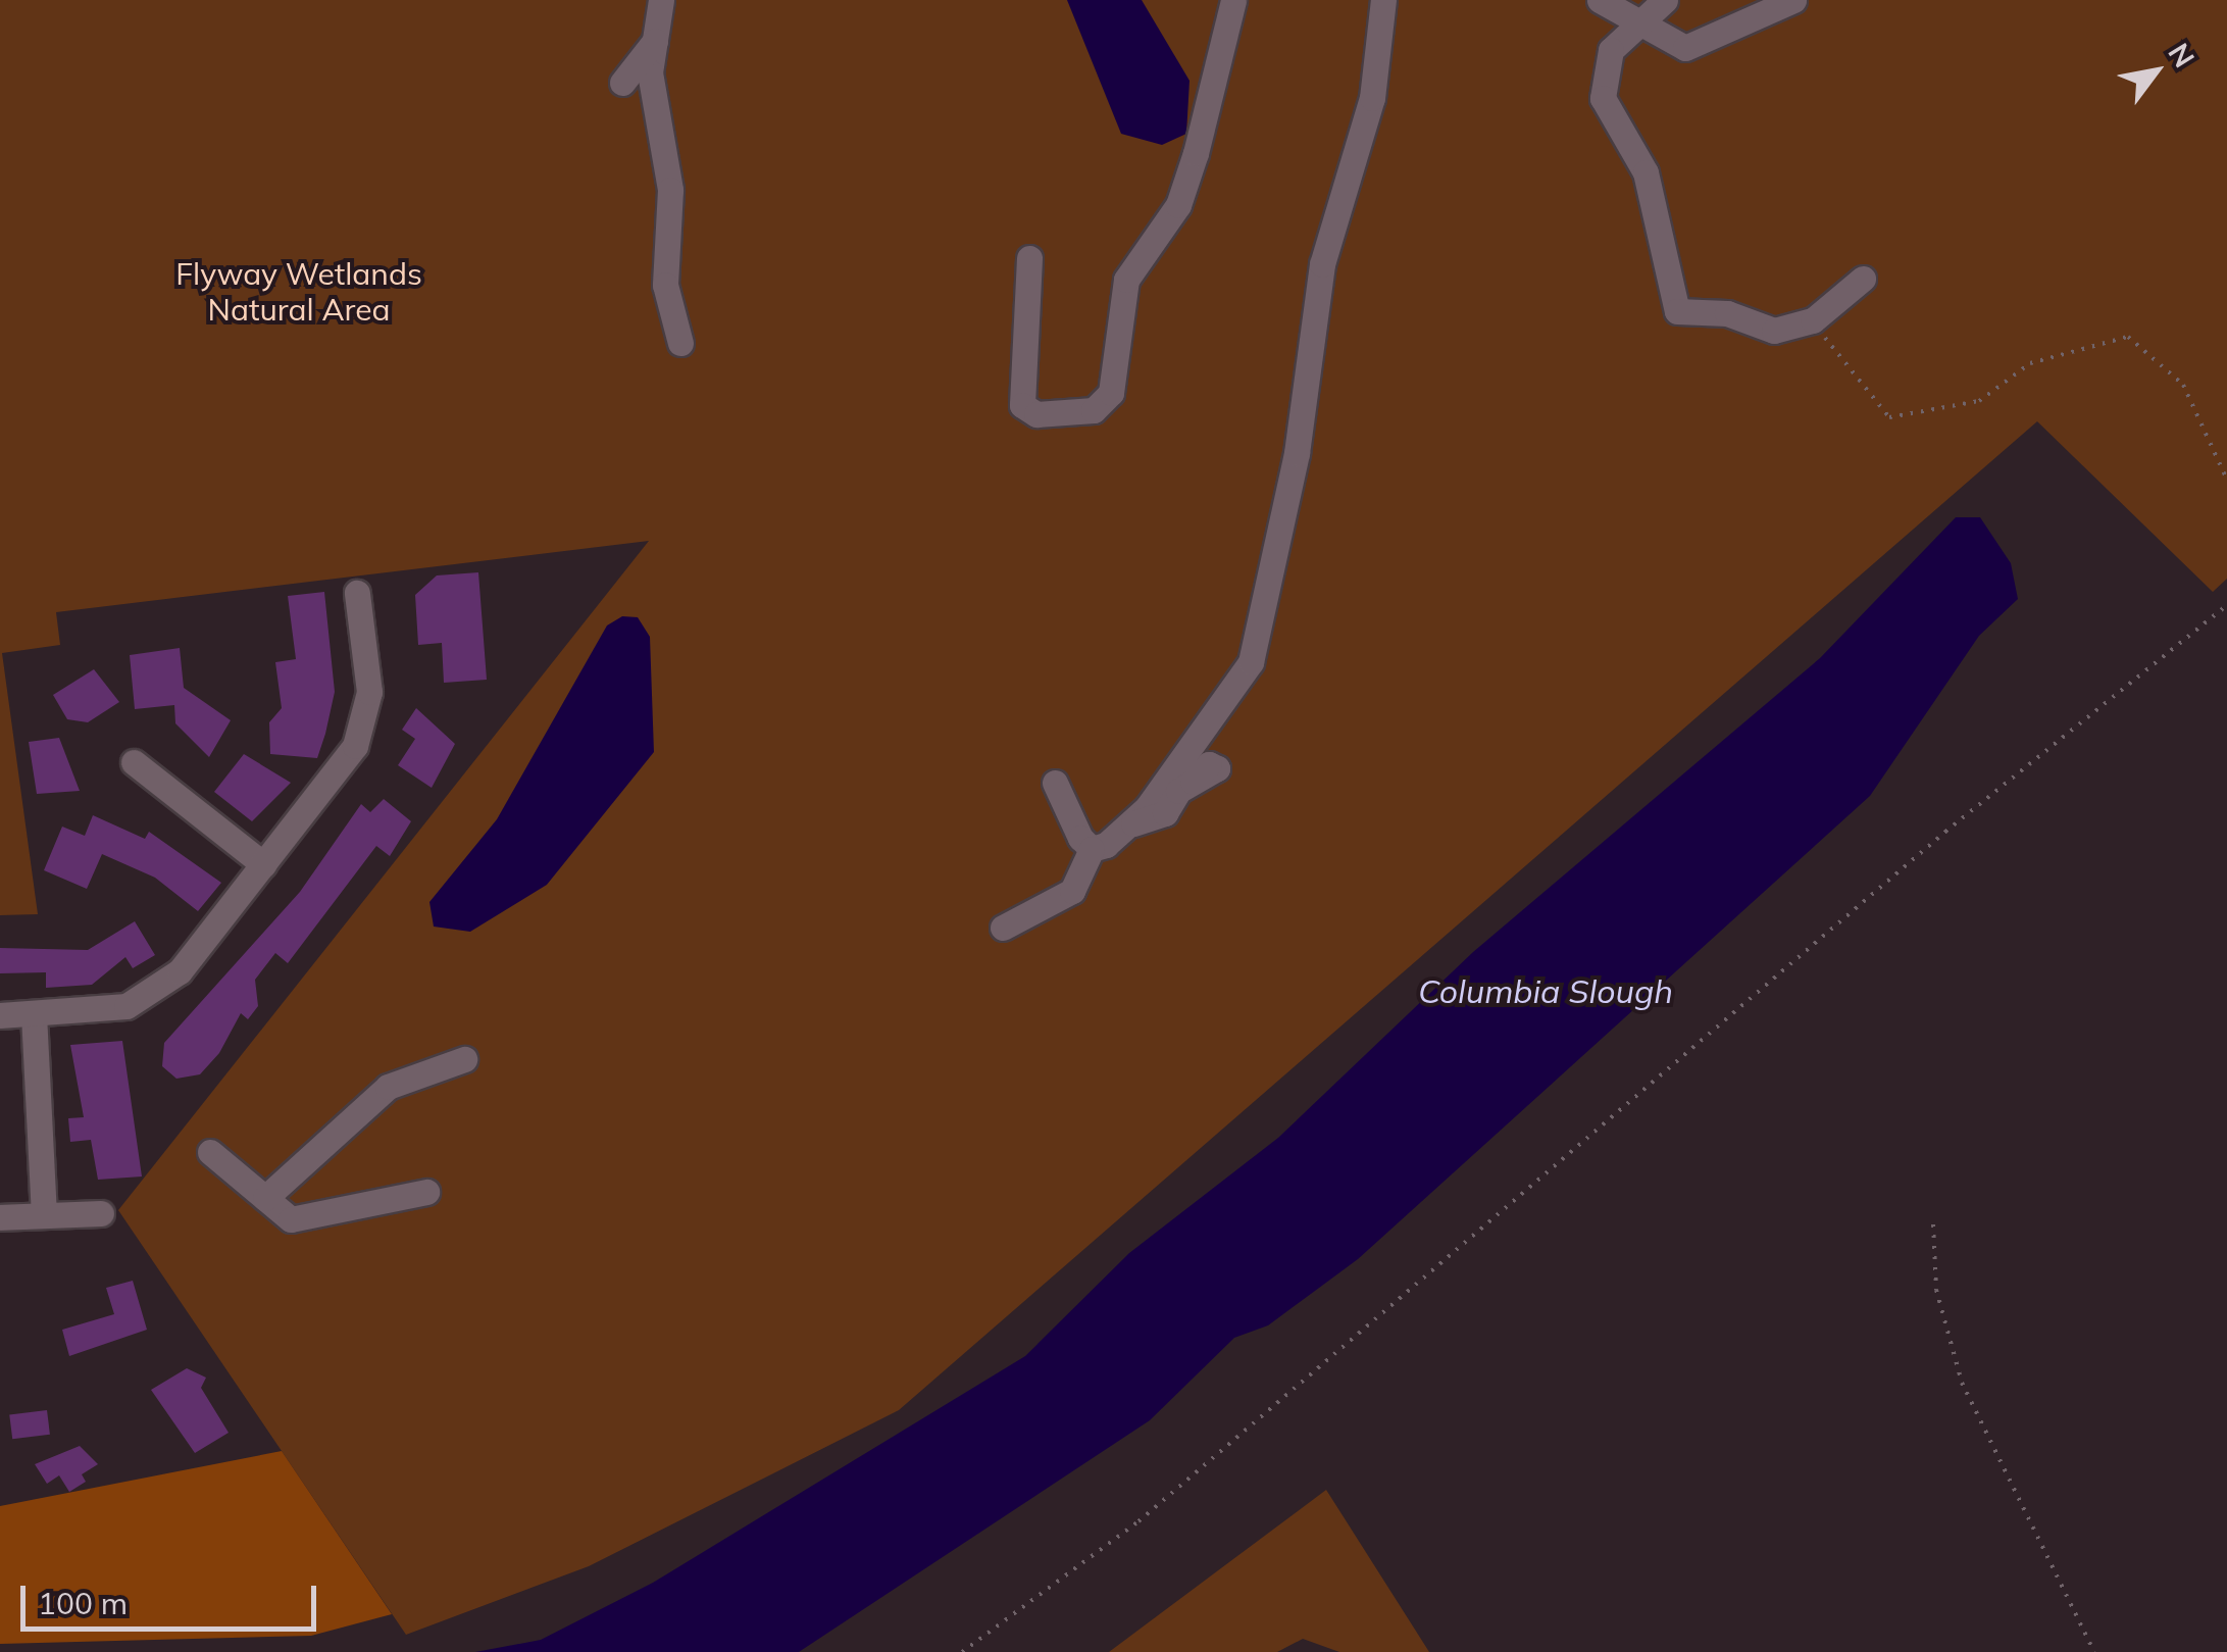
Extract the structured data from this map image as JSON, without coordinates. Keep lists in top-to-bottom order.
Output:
{
  "water": ["Columbia Slough"],
  "parks": ["Flyway Wetlands Natural Area"],
  "scale_bar": "100 m",
  "north": "top right"
}
